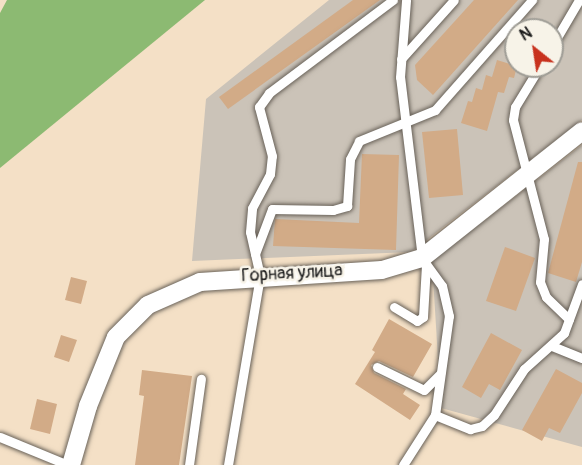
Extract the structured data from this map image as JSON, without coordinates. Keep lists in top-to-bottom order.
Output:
{
  "streets": {
    "street": ["Горная улица"]
  },
  "north": "top left"
}
